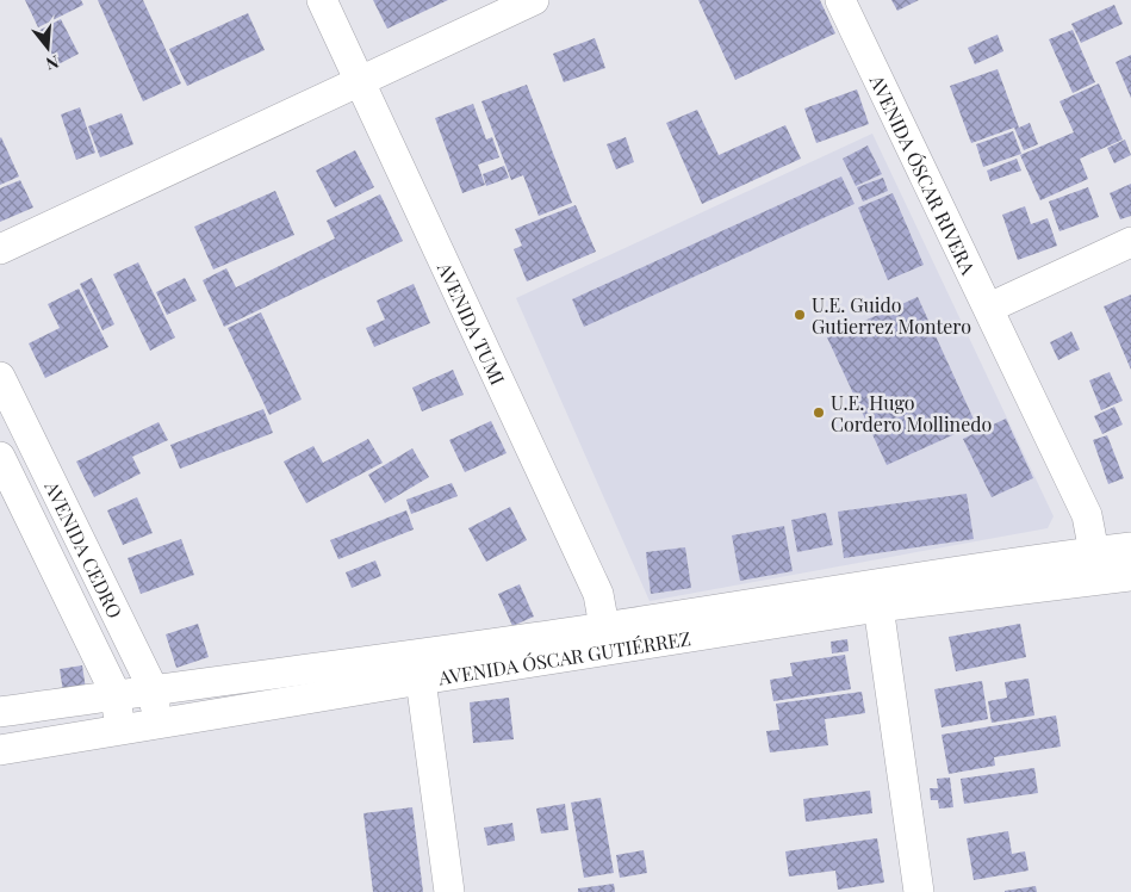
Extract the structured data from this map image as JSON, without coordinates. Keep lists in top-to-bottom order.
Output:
{
  "streets": {
    "street": [
      "AVENIDA ÓSCAR RIVERA",
      "AVENIDA TUMI",
      "AVENIDA CEDRO",
      "AVENIDA ÓSCAR GUTIÉRREZ"
    ]
  },
  "crossings": [
    ["AVENIDA ÓSCAR RIVERA", "AVENIDA ÓSCAR GUTIÉRREZ"],
    ["AVENIDA TUMI", "AVENIDA ÓSCAR GUTIÉRREZ"],
    ["AVENIDA CEDRO", "AVENIDA ÓSCAR GUTIÉRREZ"]
  ],
  "places": ["U.E. Guido Gutierrez Montero", "U.E. Hugo Cordero Mollinedo"],
  "north": "bottom"
}
